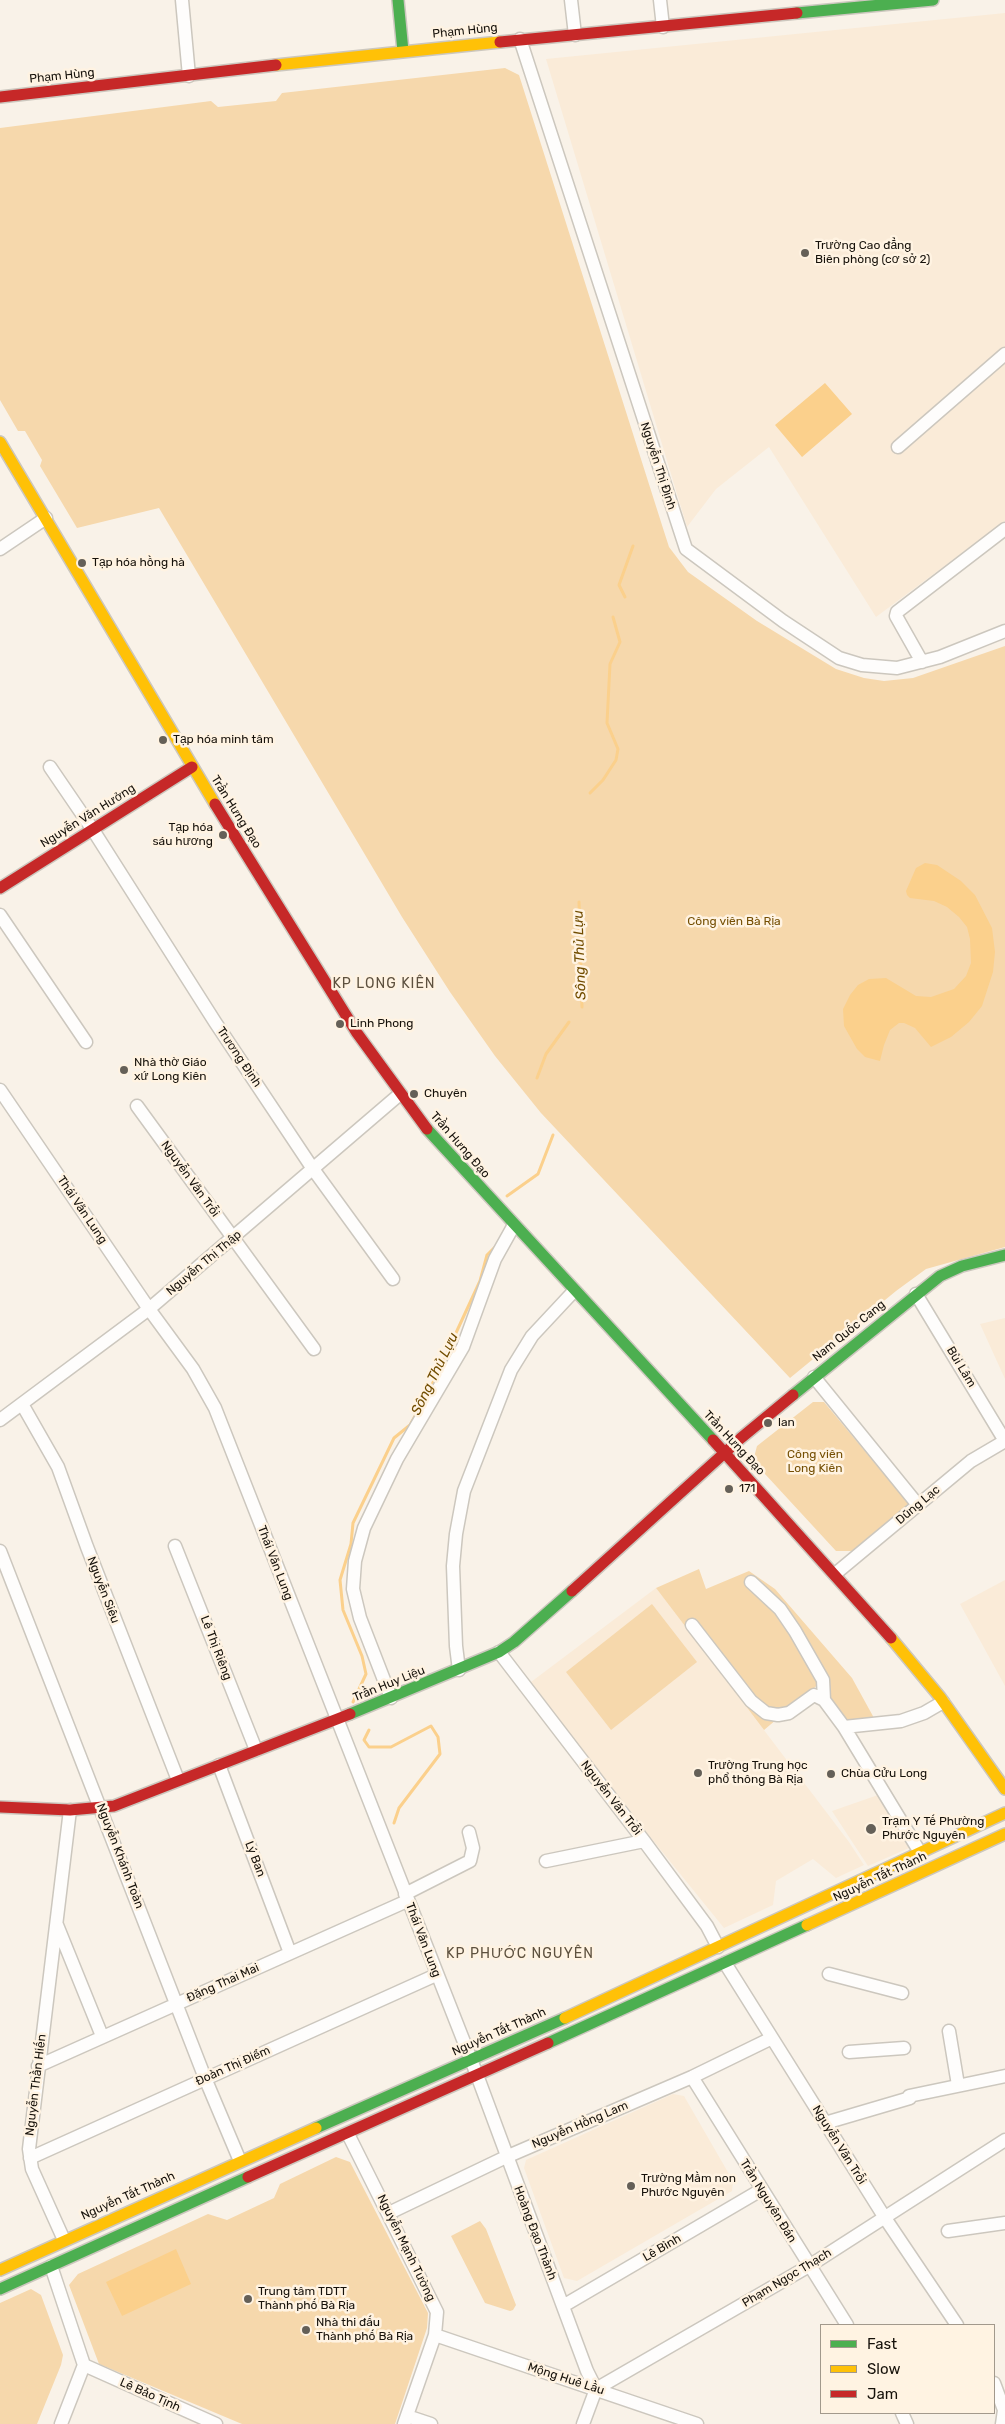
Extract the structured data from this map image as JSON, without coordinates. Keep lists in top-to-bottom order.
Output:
{
  "streets": {
    "street": [
      "Phạm Hùng",
      "Nguyễn Thị Định",
      "Trần Hưng Đạo",
      "Nguyễn Văn Hưởng",
      "Trương Định",
      "Nguyễn Văn Trỗi",
      "Thái Văn Lung",
      "Nguyễn Thị Thập",
      "Nam Quốc Cang",
      "Bùi Lâm",
      "Dũng Lạc",
      "Nguyễn Siêu",
      "Lê Thị Riêng",
      "Trần Huy Liệu",
      "Nguyễn Khánh Toàn",
      "Lý Ban",
      "Nguyễn Tất Thành",
      "Đặng Thai Mai",
      "Đoàn Thị Điểm",
      "Nguyễn Thần Hiến",
      "Nguyễn Hồng Lam",
      "Trần Nguyên Đán",
      "Hoàng Đạo Thành",
      "Nguyễn Mạnh Tường",
      "Lê Bình",
      "Phạm Ngọc Thạch",
      "Mộng Huê Lầu",
      "Lê Bảo Tịnh"
    ]
  },
  "crossings": [
    ["Phạm Hùng", "Nguyễn Thị Định"],
    ["Trần Hưng Đạo", "Nguyễn Văn Hưởng"],
    ["Trần Hưng Đạo", "Nguyễn Thị Thập"],
    ["Trần Hưng Đạo", "Nam Quốc Cang"],
    ["Trần Hưng Đạo", "Dũng Lạc"],
    ["Trần Hưng Đạo", "Trần Huy Liệu"],
    ["Nguyễn Văn Hưởng", "Trương Định"],
    ["Trương Định", "Nguyễn Thị Thập"],
    ["Nguyễn Văn Trỗi", "Nguyễn Thị Thập"],
    ["Nguyễn Văn Trỗi", "Trần Huy Liệu"],
    ["Nguyễn Văn Trỗi", "Nguyễn Tất Thành"],
    ["Nguyễn Văn Trỗi", "Nguyễn Hồng Lam"],
    ["Nguyễn Văn Trỗi", "Phạm Ngọc Thạch"],
    ["Thái Văn Lung", "Nguyễn Thị Thập"],
    ["Thái Văn Lung", "Trần Huy Liệu"],
    ["Thái Văn Lung", "Nguyễn Tất Thành"],
    ["Thái Văn Lung", "Đặng Thai Mai"],
    ["Thái Văn Lung", "Đoàn Thị Điểm"],
    ["Thái Văn Lung", "Hoàng Đạo Thành"],
    ["Nguyễn Thị Thập", "Nguyễn Siêu"],
    ["Nam Quốc Cang", "Bùi Lâm"],
    ["Nam Quốc Cang", "Trần Huy Liệu"],
    ["Bùi Lâm", "Dũng Lạc"],
    ["Nguyễn Siêu", "Trần Huy Liệu"],
    ["Lê Thị Riêng", "Trần Huy Liệu"],
    ["Trần Huy Liệu", "Nguyễn Khánh Toàn"],
    ["Trần Huy Liệu", "Lý Ban"],
    ["Trần Huy Liệu", "Nguyễn Thần Hiến"],
    ["Nguyễn Khánh Toàn", "Nguyễn Tất Thành"],
    ["Nguyễn Khánh Toàn", "Đặng Thai Mai"],
    ["Nguyễn Khánh Toàn", "Đoàn Thị Điểm"],
    ["Lý Ban", "Đặng Thai Mai"],
    ["Nguyễn Tất Thành", "Nguyễn Thần Hiến"],
    ["Nguyễn Tất Thành", "Hoàng Đạo Thành"],
    ["Nguyễn Tất Thành", "Nguyễn Mạnh Tường"],
    ["Đặng Thai Mai", "Nguyễn Thần Hiến"],
    ["Đoàn Thị Điểm", "Nguyễn Thần Hiến"],
    ["Nguyễn Hồng Lam", "Trần Nguyên Đán"],
    ["Nguyễn Hồng Lam", "Hoàng Đạo Thành"],
    ["Nguyễn Hồng Lam", "Nguyễn Mạnh Tường"],
    ["Trần Nguyên Đán", "Lê Bình"],
    ["Trần Nguyên Đán", "Phạm Ngọc Thạch"],
    ["Hoàng Đạo Thành", "Lê Bình"],
    ["Hoàng Đạo Thành", "Phạm Ngọc Thạch"],
    ["Hoàng Đạo Thành", "Mộng Huê Lầu"],
    ["Nguyễn Mạnh Tường", "Mộng Huê Lầu"],
    ["Phạm Ngọc Thạch", "Mộng Huê Lầu"]
  ],
  "districts": ["KP LONG KIÊN", "KP PHƯỚC NGUYÊN"],
  "water": ["Sông Thủ Lựu"],
  "parks": ["Công viên Bà Rịa", "Công viên Long Kiên"],
  "places": [
    "Trường Cao đẳng Biên phòng (cơ sở 2)",
    "Tạp hóa hồng hà",
    "Tạp hóa minh tâm",
    "Tạp hóa sáu hương",
    "Linh Phong",
    "Nhà thờ Giáo xứ Long Kiên",
    "Chuyên",
    "lan",
    "171",
    "Trường Trung học phổ thông Bà Rịa",
    "Chùa Cửu Long",
    "Trạm Y Tế Phường Phước Nguyên",
    "Trường Mầm non Phước Nguyên",
    "Trung tâm TDTT Thành phố Bà Rịa",
    "Nhà thi đấu Thành phố Bà Rịa"
  ],
  "legend": ["Fast", "Slow", "Jam"]
}
